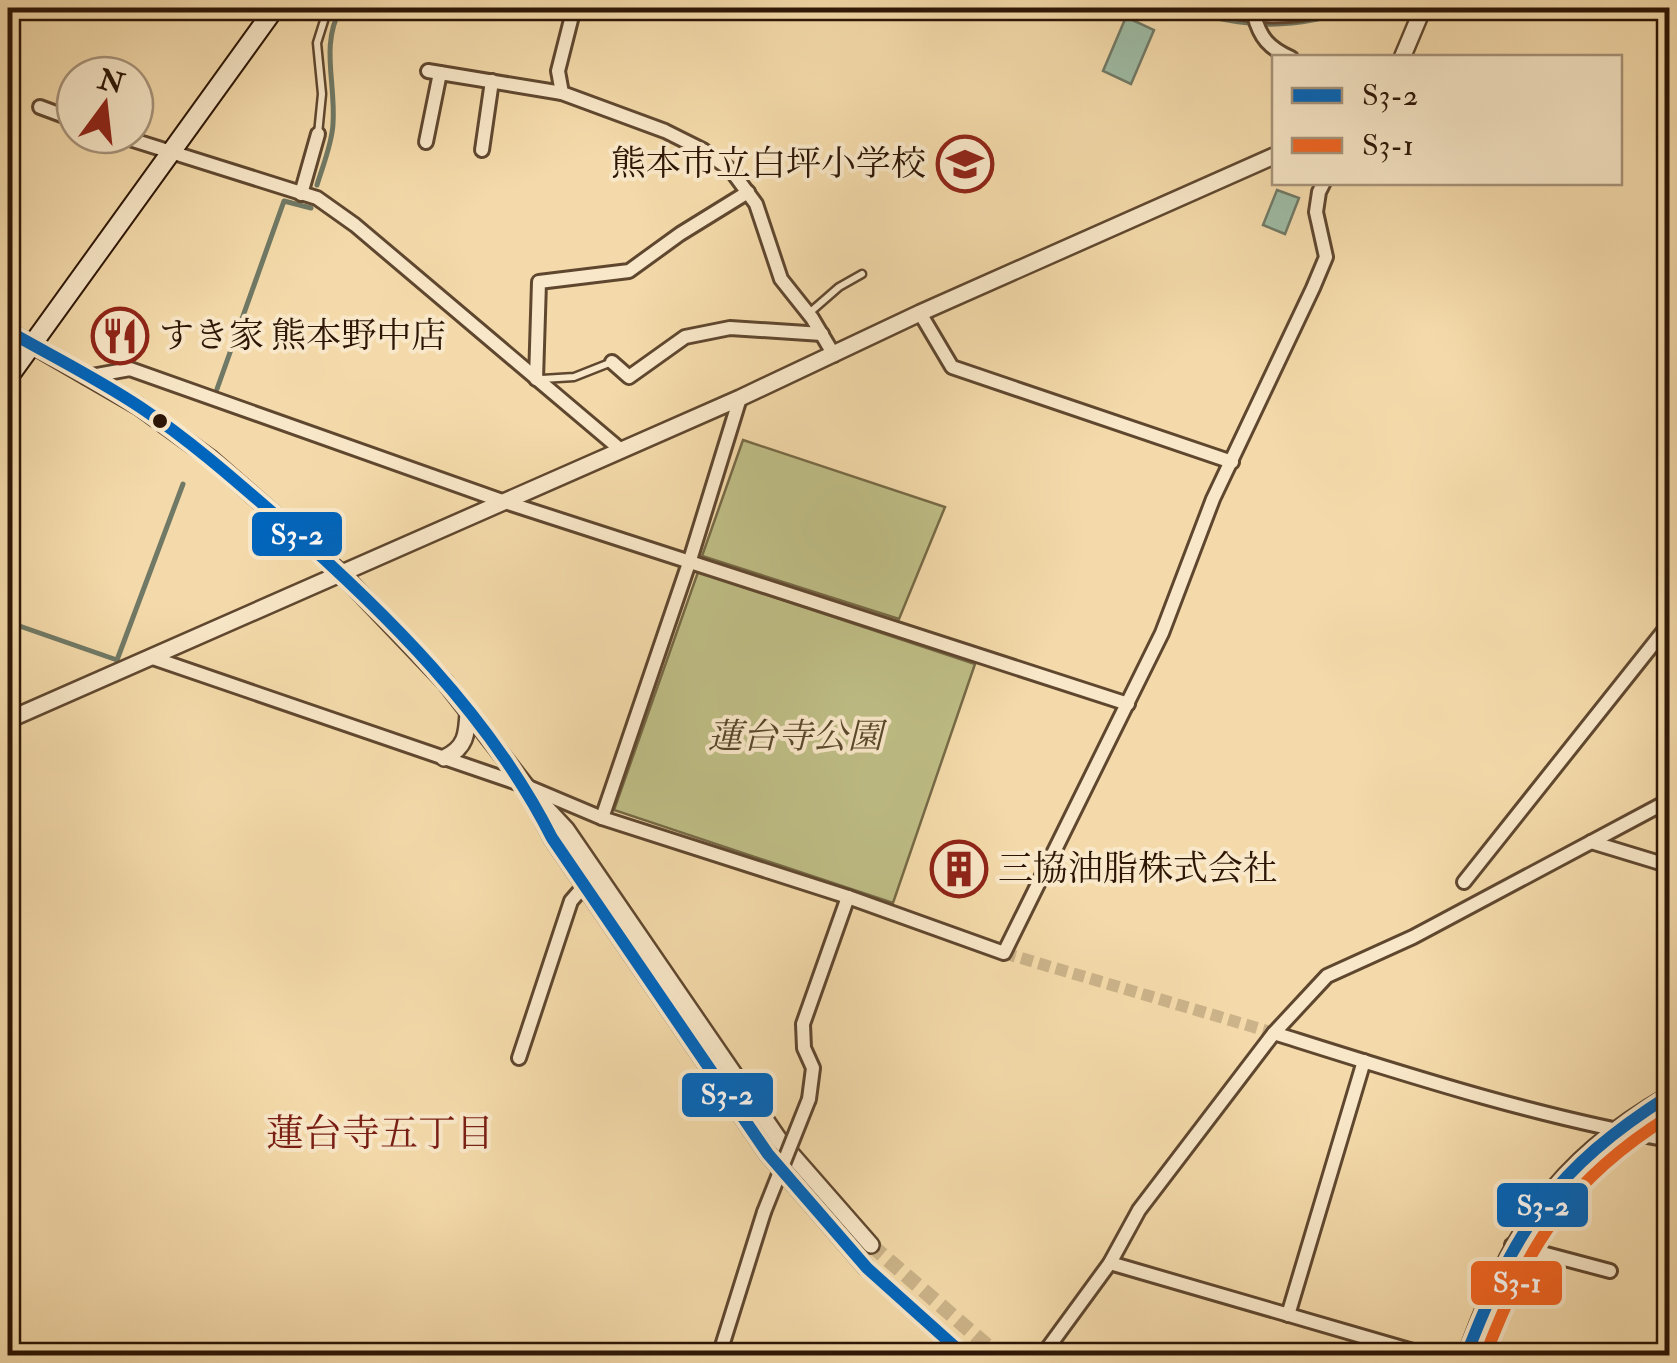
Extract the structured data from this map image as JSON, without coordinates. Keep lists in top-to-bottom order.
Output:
{
  "districts": ["蓮台寺五丁目"],
  "parks": ["蓮台寺公園"],
  "places": {
    "school or university": ["熊本市立白坪小学校"],
    "restaurant": ["すき家 熊本野中店"],
    "building": ["三協油脂株式会社"]
  },
  "lines": ["transit line S3-2", "transit line S3-1"],
  "legend": ["S3-2", "S3-1"],
  "north": "top"
}
